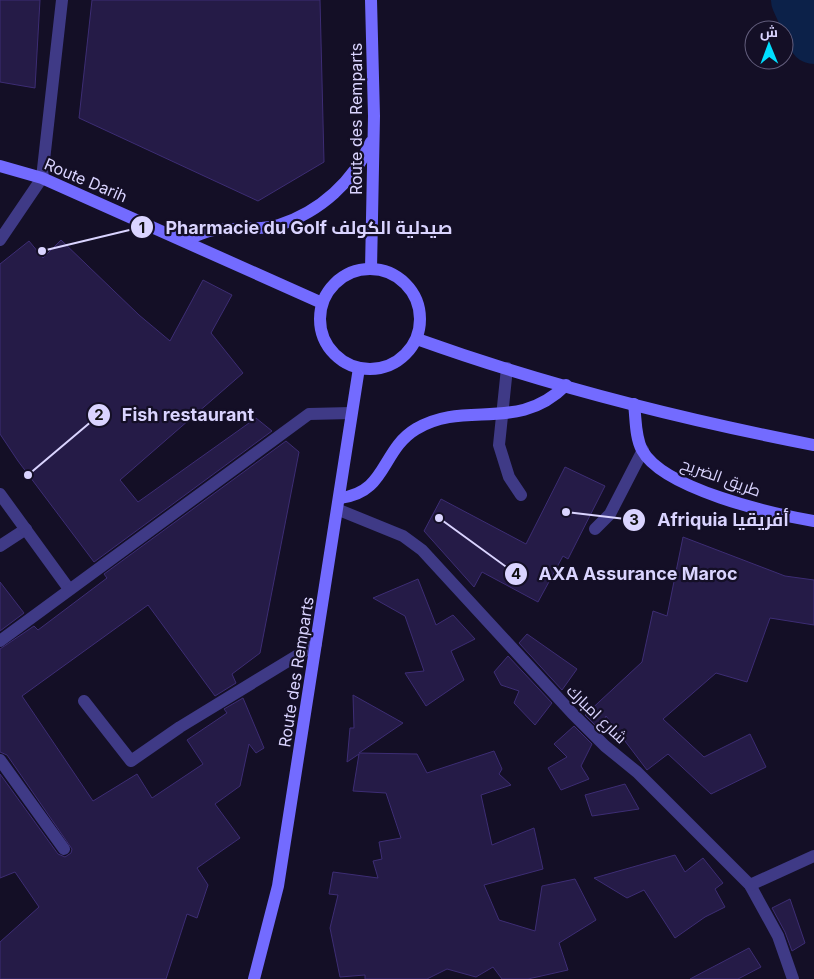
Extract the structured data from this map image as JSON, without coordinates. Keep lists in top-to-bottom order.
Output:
{
  "streets": {
    "main road": ["Route des Remparts", "Route Darih", "طريق الضريح"],
    "street": ["شارع امبارك"]
  },
  "crossings": [
    ["Route des Remparts", "Route Darih"],
    ["Route des Remparts", "شارع امبارك"]
  ],
  "places": [
    "Pharmacie du Golf صيدلية الكولف",
    "Fish restaurant",
    "Afriquia أفريقيا",
    "AXA Assurance Maroc"
  ],
  "north": "top"
}
